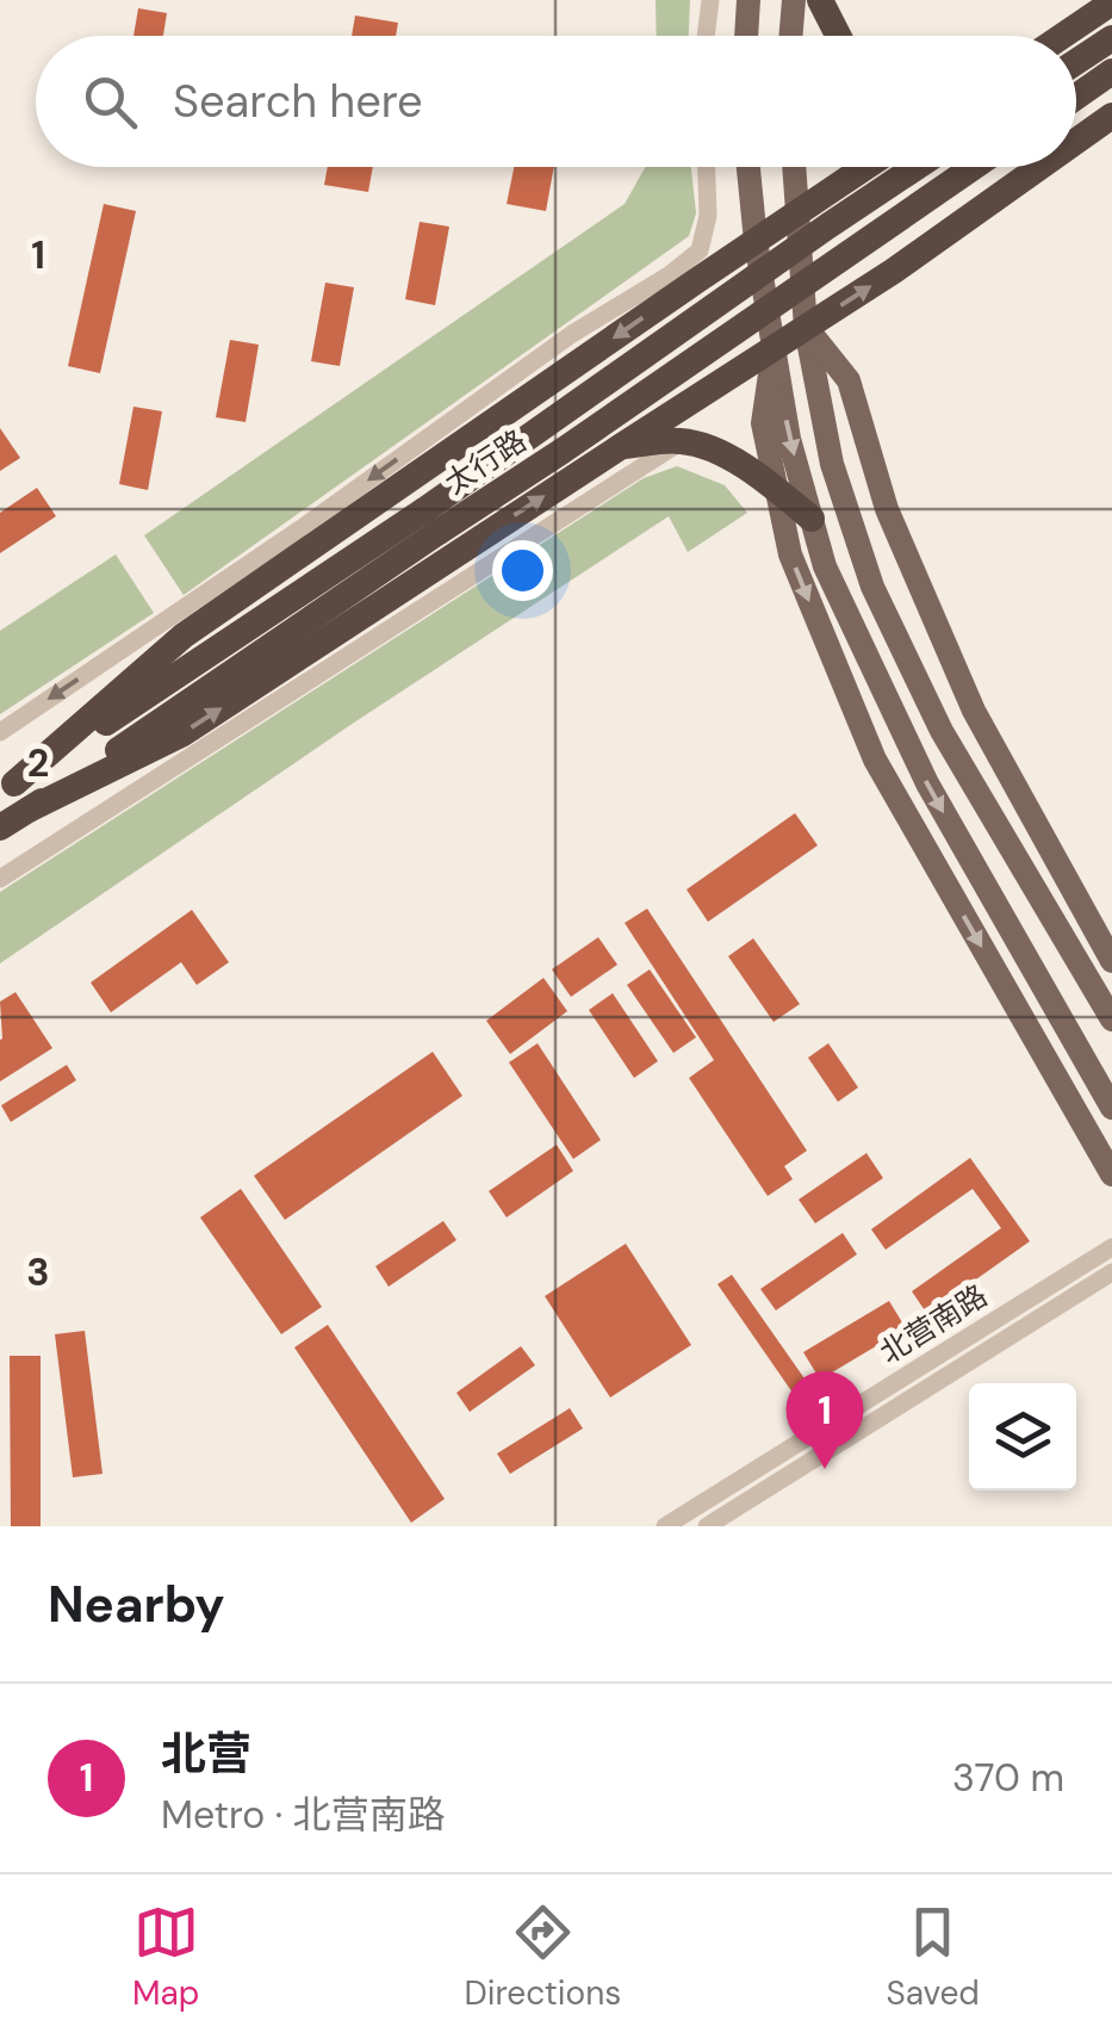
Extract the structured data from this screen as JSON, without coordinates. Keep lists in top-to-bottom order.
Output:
{
  "streets": {
    "highway": ["太行路"],
    "street": ["北营南路"]
  },
  "page": {
    "search": "Search here",
    "pins": "1",
    "heading": "Nearby",
    "list": [
      {
        "mark": "1",
        "name": "北营",
        "note": "Metro · 北营南路",
        "value": "370 m"
      }
    ],
    "nav": ["Map", "Directions", "Saved"]
  },
  "grid": {
    "rows": ["1", "2", "3"]
  }
}
